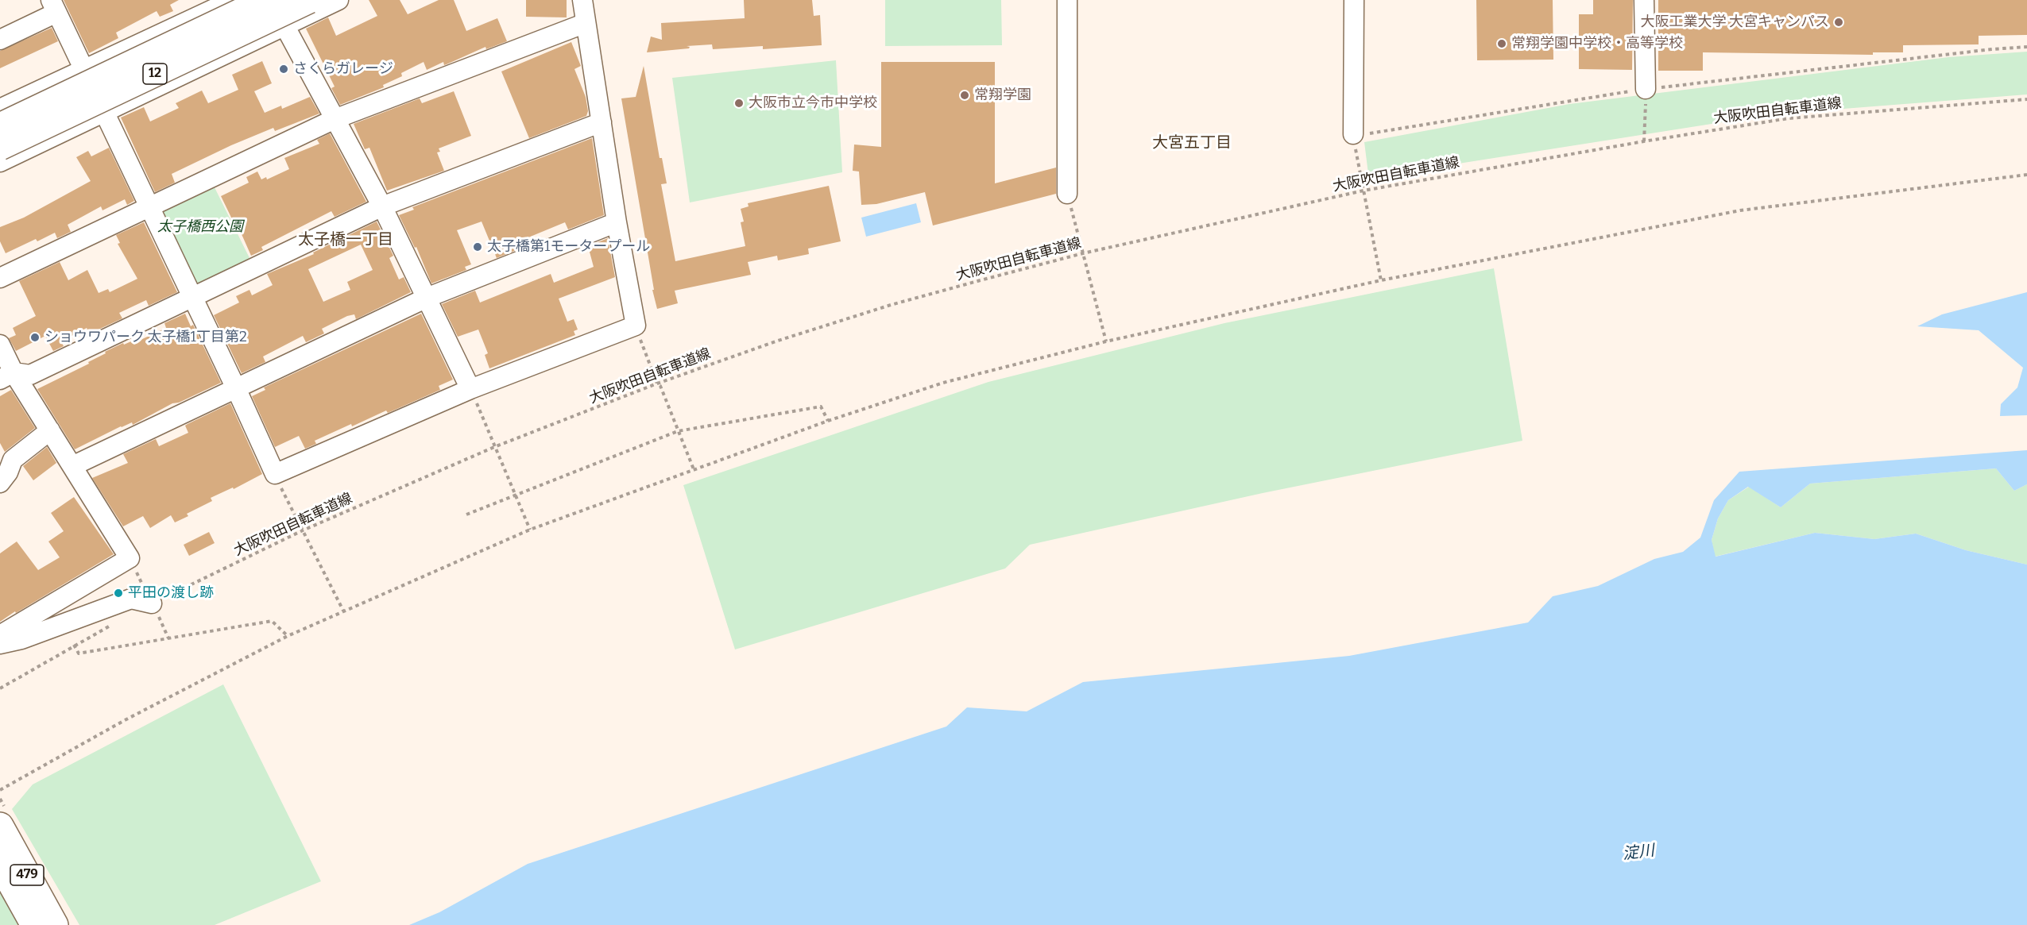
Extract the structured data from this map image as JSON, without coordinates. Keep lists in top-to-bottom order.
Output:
{
  "streets": {
    "highway": ["12", "479"],
    "path": ["大阪吹田自転車道線"]
  },
  "districts": ["大宮五丁目", "太子橋一丁目"],
  "water": ["淀川"],
  "parks": ["太子橋西公園"],
  "places": [
    "大阪工業大学 大宮キャンパス",
    "常翔学園中学校・高等学校",
    "さくらガレージ",
    "常翔学園",
    "大阪市立今市中学校",
    "太子橋第1モータープール",
    "ショウワパーク 太子橋1丁目第2",
    "平田の渡し跡"
  ]
}
